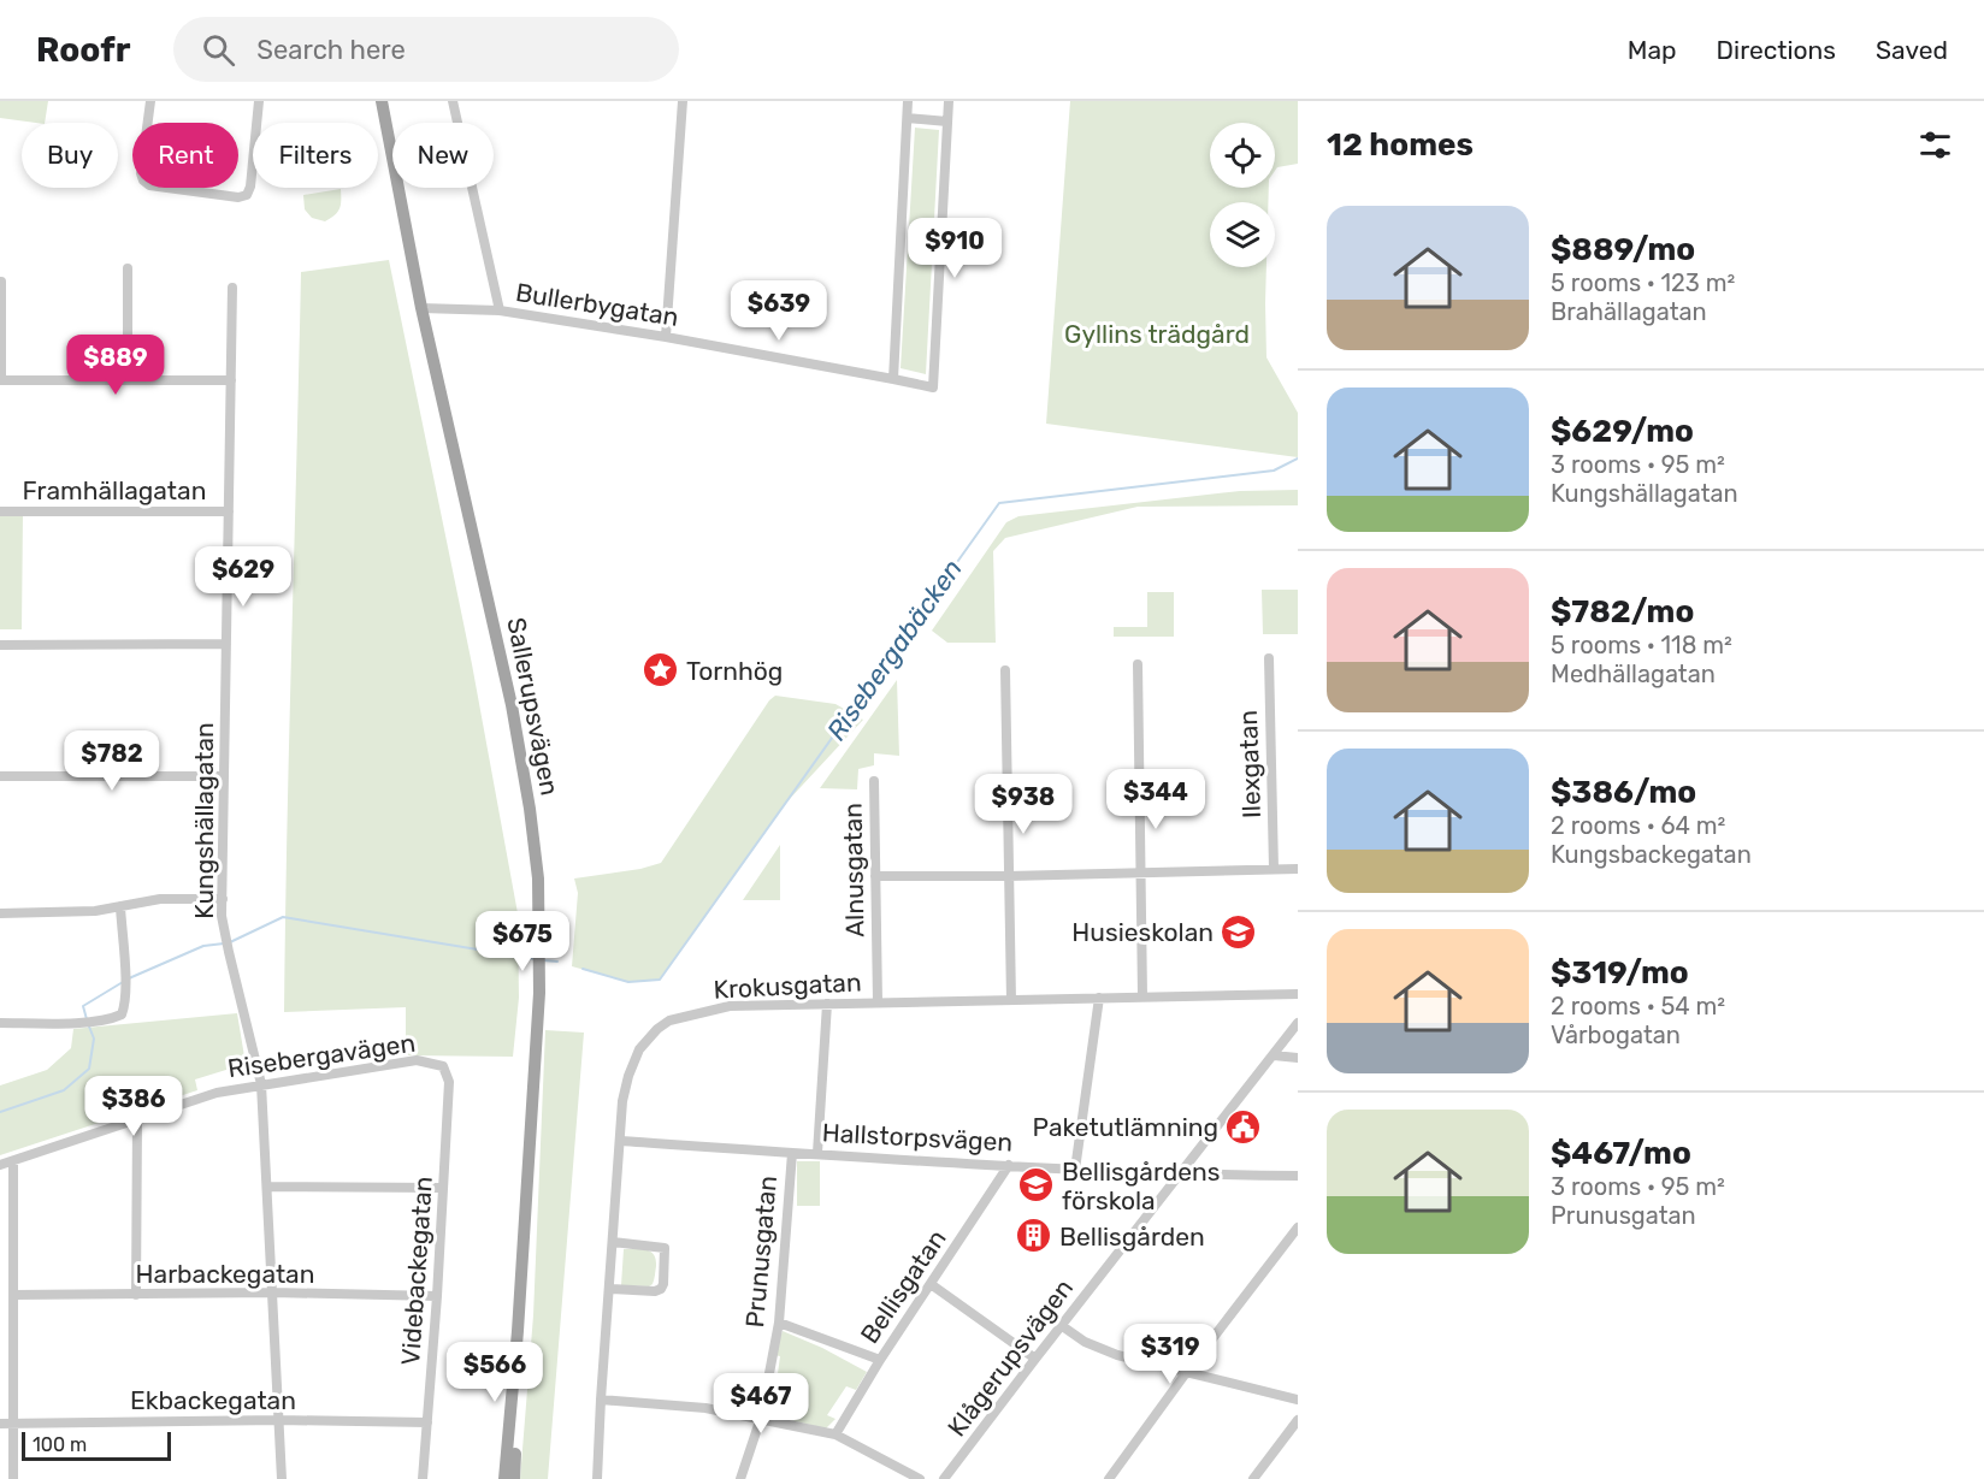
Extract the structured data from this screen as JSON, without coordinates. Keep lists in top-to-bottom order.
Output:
{
  "streets": {
    "main road": ["Sallerupsvägen"],
    "street": [
      "Bullerbygatan",
      "Framhällagatan",
      "Ilexgatan",
      "Kungshällagatan",
      "Alnusgatan",
      "Krokusgatan",
      "Risebergavägen",
      "Hallstorpsvägen",
      "Prunusgatan",
      "Videbackegatan",
      "Harbackegatan",
      "Bellisgatan",
      "Klågerupsvägen",
      "Ekbackegatan"
    ]
  },
  "crossings": [
    ["Bullerbygatan", "Sallerupsvägen"],
    ["Framhällagatan", "Kungshällagatan"],
    ["Kungshällagatan", "Risebergavägen"],
    ["Kungshällagatan", "Harbackegatan"],
    ["Kungshällagatan", "Ekbackegatan"],
    ["Alnusgatan", "Krokusgatan"],
    ["Krokusgatan", "Hallstorpsvägen"],
    ["Risebergavägen", "Videbackegatan"],
    ["Hallstorpsvägen", "Prunusgatan"],
    ["Hallstorpsvägen", "Bellisgatan"],
    ["Hallstorpsvägen", "Klågerupsvägen"],
    ["Videbackegatan", "Harbackegatan"],
    ["Videbackegatan", "Ekbackegatan"]
  ],
  "water": ["Risebergabäcken"],
  "parks": ["Gyllins trädgård"],
  "places": {
    "place": ["Tornhög"],
    "school or university": ["Husieskolan", "Bellisgårdens förskola"],
    "public building": ["Paketutlämning"],
    "building": ["Bellisgården"]
  },
  "scale_bar": "100 m",
  "page": {
    "header": "Roofr",
    "search": "Search here",
    "nav": ["Map", "Directions", "Saved"],
    "heading": "12 homes",
    "chip": [
      "Buy",
      "Rent",
      "Filters",
      "New"
    ],
    "list": [
      {
        "name": "$889/mo",
        "note": "5 rooms · 123 m² · Brahällagatan"
      },
      {
        "name": "$629/mo",
        "note": "3 rooms · 95 m² · Kungshällagatan"
      },
      {
        "name": "$782/mo",
        "note": "5 rooms · 118 m² · Medhällagatan"
      },
      {
        "name": "$386/mo",
        "note": "2 rooms · 64 m² · Kungsbackegatan"
      },
      {
        "name": "$319/mo",
        "note": "2 rooms · 54 m² · Vårbogatan"
      },
      {
        "name": "$467/mo",
        "note": "3 rooms · 95 m² · Prunusgatan"
      }
    ],
    "price": [
      "$910",
      "$639",
      "$889",
      "$629",
      "$782",
      "$344",
      "$938",
      "$675",
      "$386",
      "$319",
      "$566",
      "$467"
    ],
    "scale": "100 m"
  }
}
